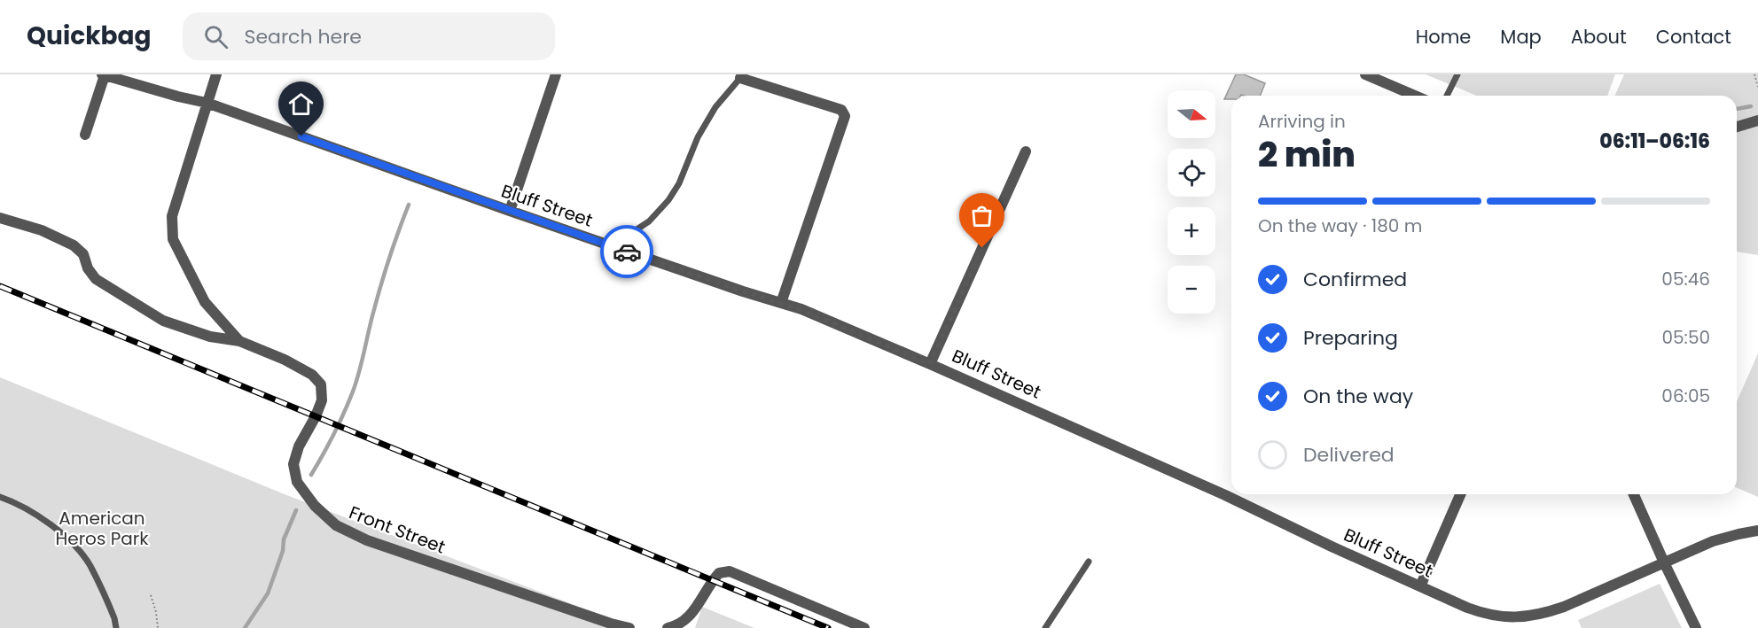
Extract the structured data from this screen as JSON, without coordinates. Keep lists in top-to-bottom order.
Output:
{
  "streets": {
    "street": ["Bluff Street", "Front Street"]
  },
  "parks": ["American Heros Park"],
  "north": "right",
  "page": {
    "header": "Quickbag",
    "search": "Search here",
    "nav": [
      "Home",
      "Map",
      "About",
      "Contact"
    ],
    "map_buttons": ["+", "−"],
    "heading": ["2 min", "Arriving in", "06:11–06:16"],
    "bar": "On the way · 180 m",
    "list": [
      ["Confirmed", "05:46"],
      ["Preparing", "05:50"],
      ["On the way", "06:05"],
      "Delivered"
    ]
  }
}
